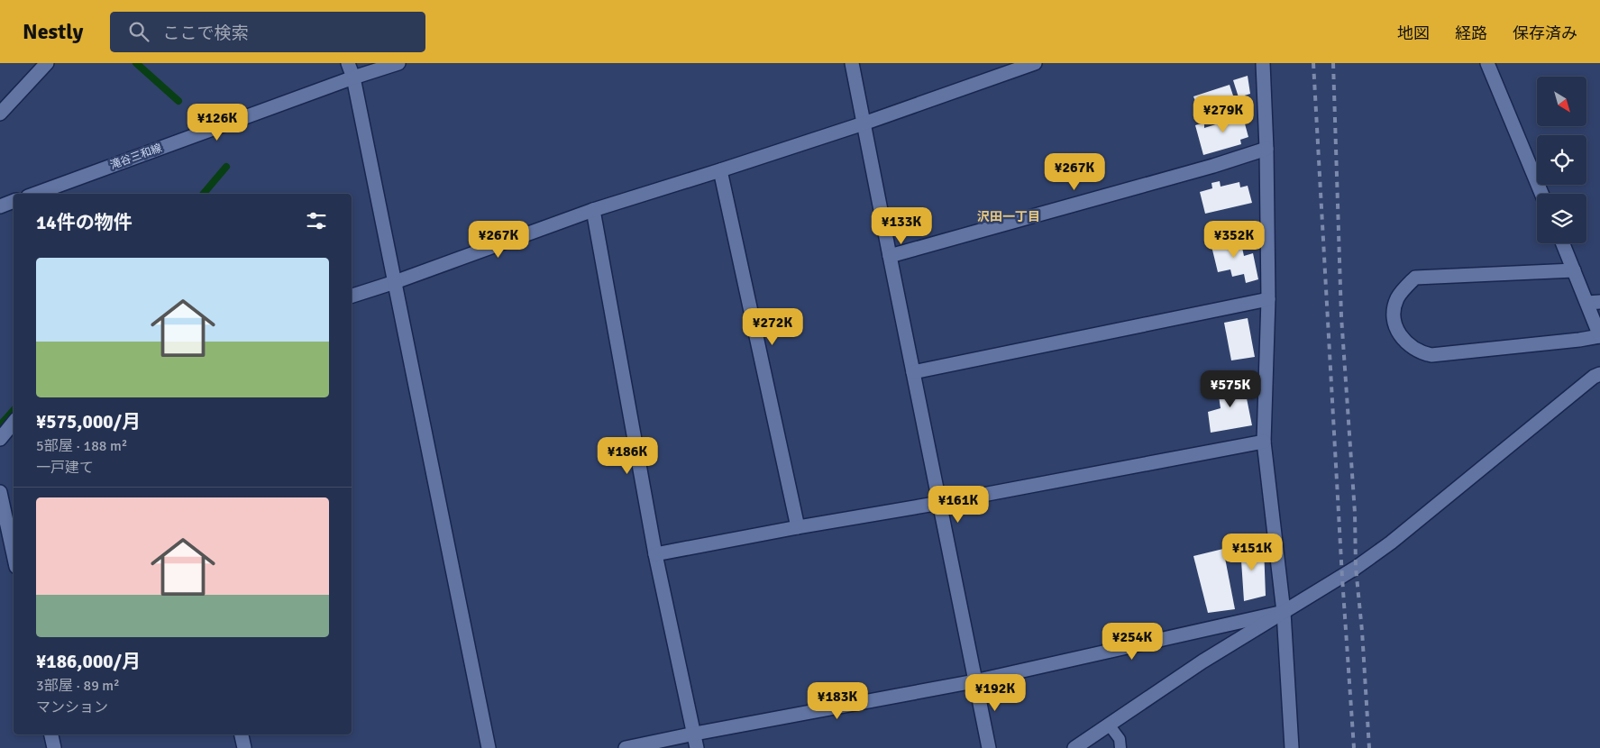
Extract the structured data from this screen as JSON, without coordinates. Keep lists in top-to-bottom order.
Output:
{
  "streets": {
    "street": ["滝谷三和線"]
  },
  "districts": ["沢田一丁目"],
  "north": "bottom right",
  "page": {
    "header": "Nestly",
    "search": "ここで検索",
    "nav": ["地図", "経路", "保存済み"],
    "price": [
      "¥279K",
      "¥126K",
      "¥267K",
      "¥133K",
      "¥267K",
      "¥352K",
      "¥272K",
      "¥575K",
      "¥186K",
      "¥161K",
      "¥151K",
      "¥254K",
      "¥192K",
      "¥183K"
    ],
    "heading": "14件の物件",
    "list": [
      {
        "name": "¥575,000/月",
        "note": "5部屋 · 188 m² · 一戸建て"
      },
      {
        "name": "¥186,000/月",
        "note": "3部屋 · 89 m² · マンション"
      }
    ]
  }
}
